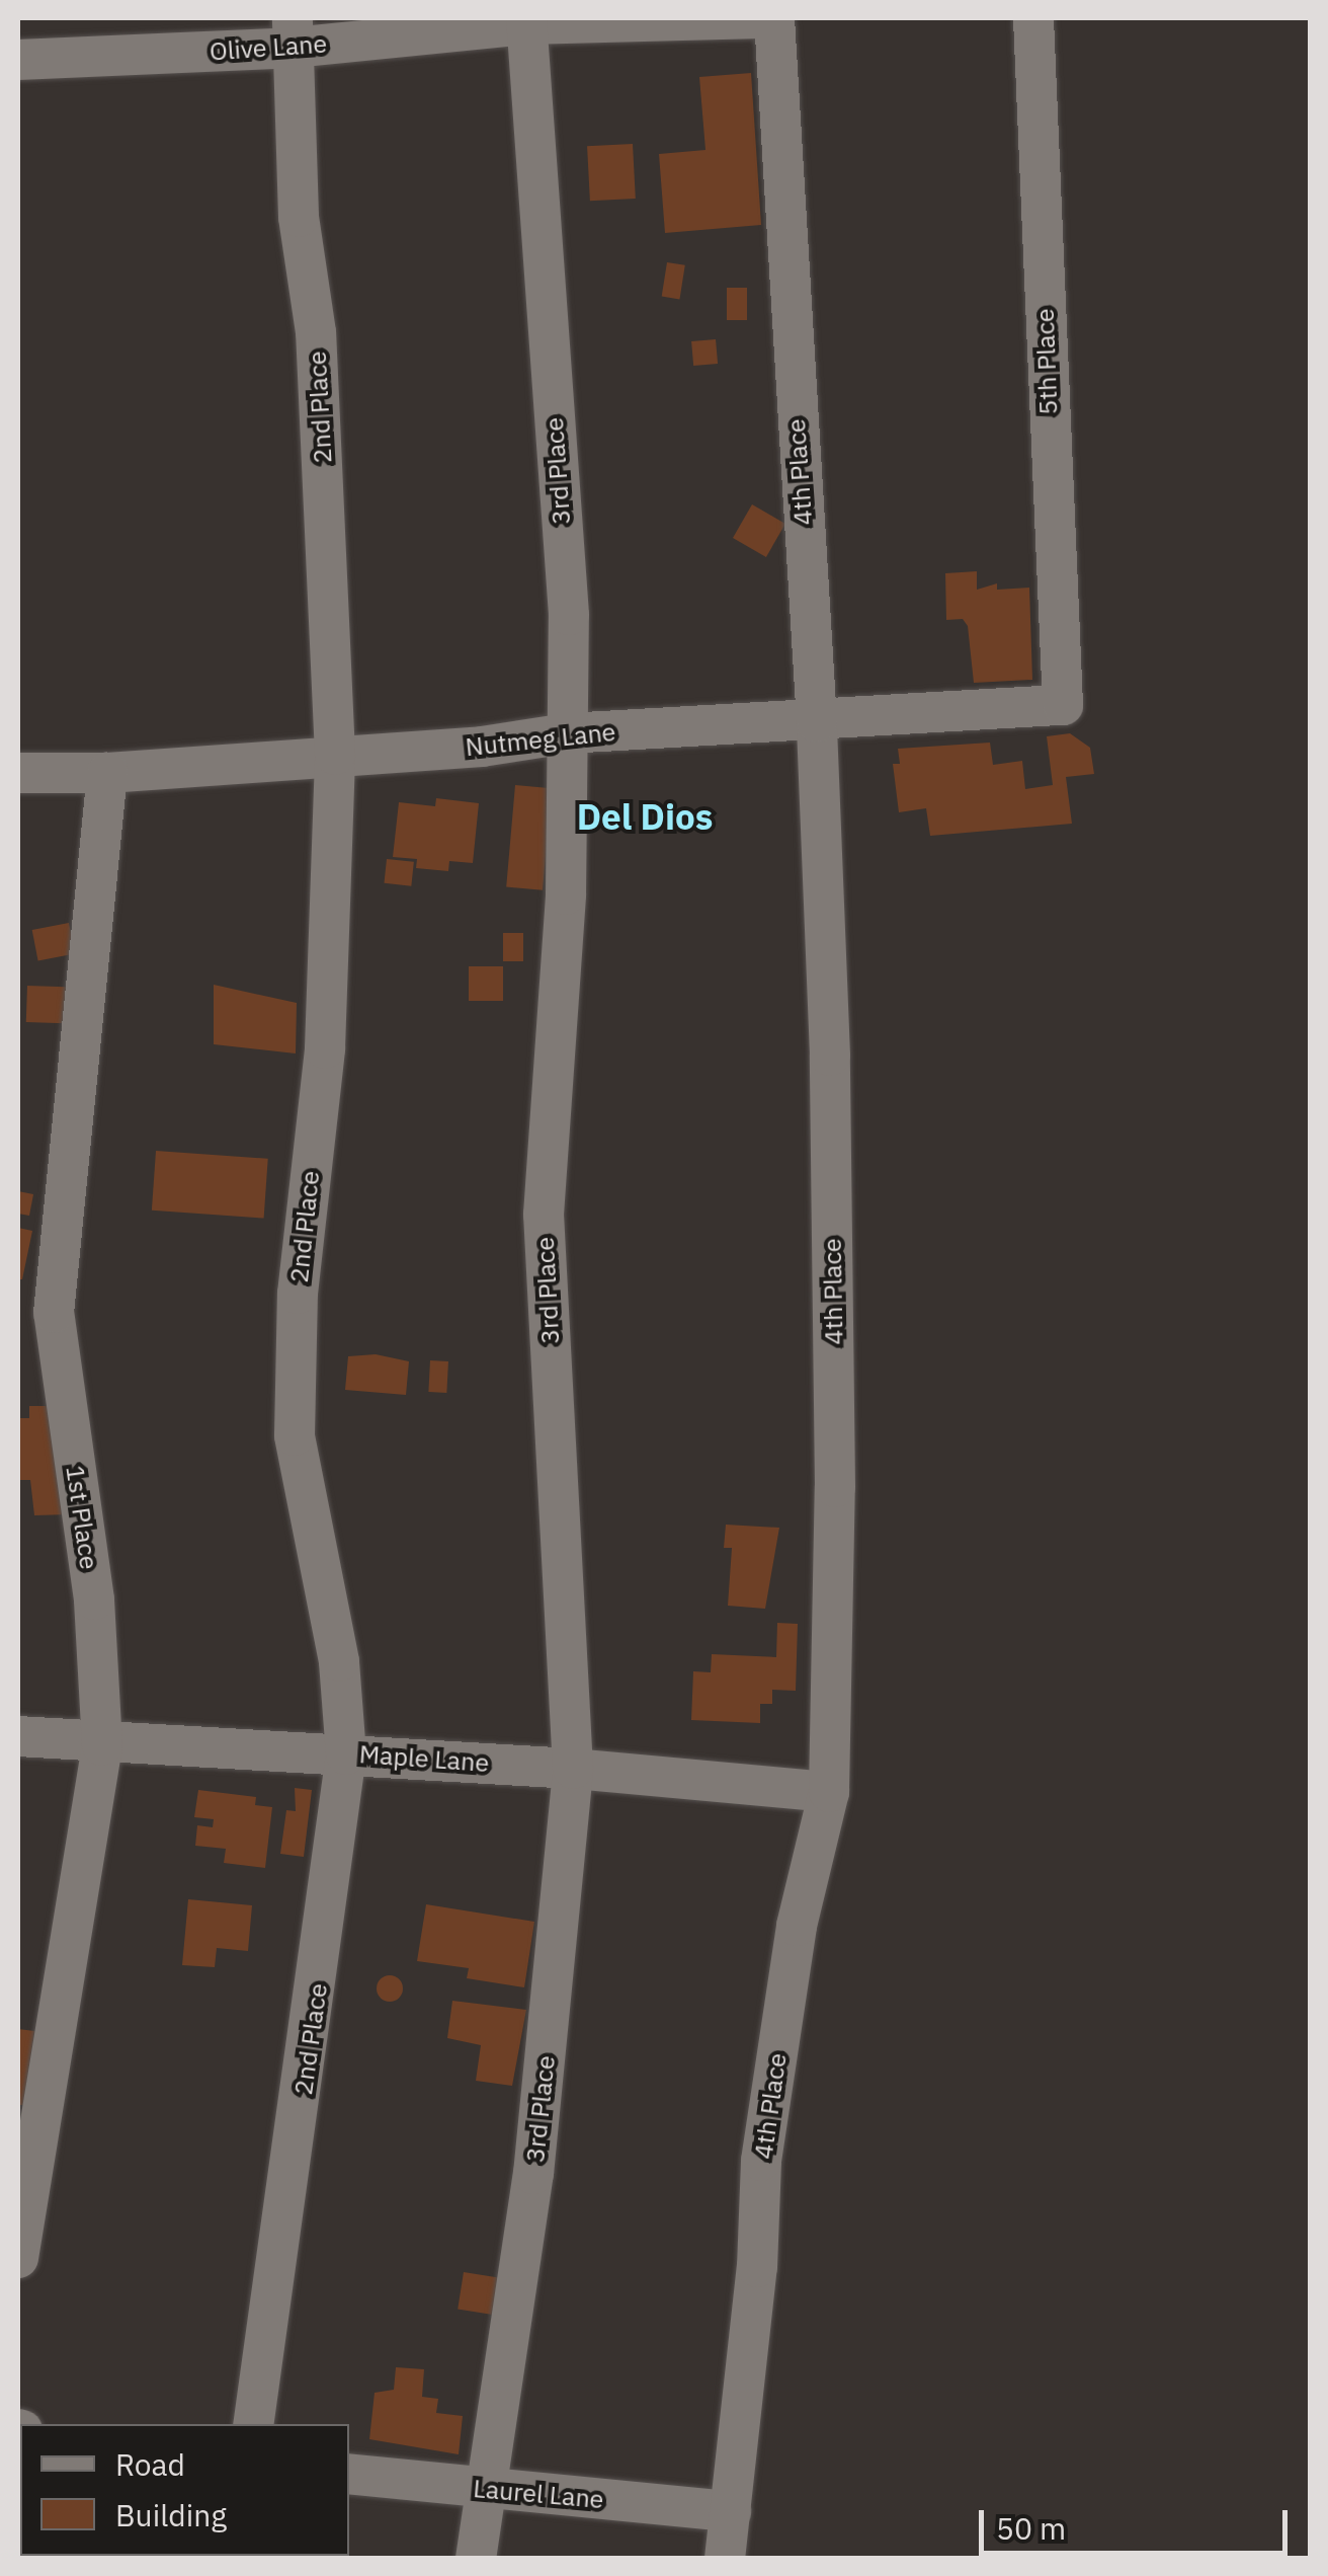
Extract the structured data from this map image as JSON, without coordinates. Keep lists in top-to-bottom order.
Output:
{
  "streets": {
    "street": [
      "Olive Lane",
      "5th Place",
      "2nd Place",
      "3rd Place",
      "4th Place",
      "Nutmeg Lane",
      "1st Place",
      "Maple Lane",
      "Laurel Lane"
    ]
  },
  "crossings": [
    ["Olive Lane", "2nd Place"],
    ["Olive Lane", "3rd Place"],
    ["5th Place", "Nutmeg Lane"],
    ["2nd Place", "Nutmeg Lane"],
    ["2nd Place", "Maple Lane"],
    ["3rd Place", "Nutmeg Lane"],
    ["3rd Place", "Maple Lane"],
    ["3rd Place", "Laurel Lane"],
    ["4th Place", "Nutmeg Lane"],
    ["4th Place", "Maple Lane"],
    ["4th Place", "Laurel Lane"],
    ["Nutmeg Lane", "1st Place"],
    ["1st Place", "Maple Lane"]
  ],
  "districts": ["Del Dios"],
  "legend": ["Road", "Building"],
  "scale_bar": "50 m"
}
